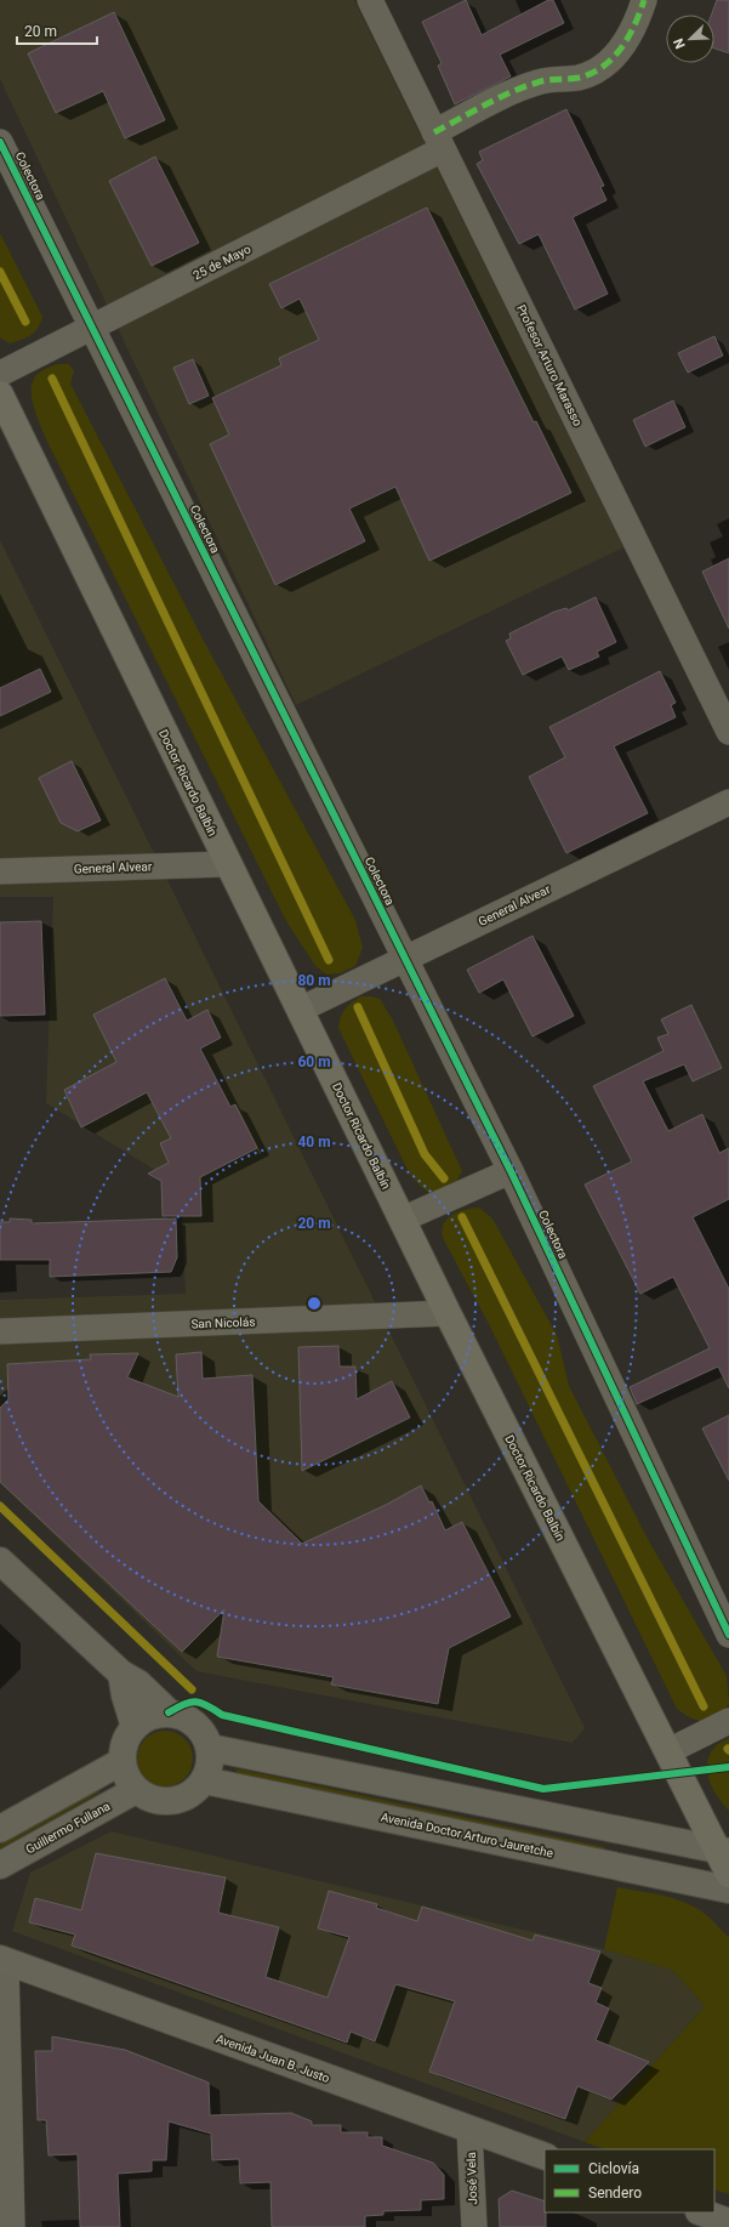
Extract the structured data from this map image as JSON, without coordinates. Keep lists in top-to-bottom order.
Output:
{
  "streets": {
    "main road": [
      "Doctor Ricardo Balbín",
      "Guillermo Fullana",
      "Avenida Doctor Arturo Jauretche",
      "Avenida Juan B. Justo"
    ],
    "street": [
      "Colectora",
      "25 de Mayo",
      "Profesor Arturo Marasso",
      "General Alvear",
      "San Nicolás",
      "José Vela"
    ]
  },
  "crossings": [
    ["Colectora", "25 de Mayo"],
    ["Colectora", "General Alvear"],
    ["25 de Mayo", "Profesor Arturo Marasso"],
    ["Doctor Ricardo Balbín", "General Alvear"],
    ["Doctor Ricardo Balbín", "San Nicolás"],
    ["Guillermo Fullana", "Avenida Doctor Arturo Jauretche"],
    ["Avenida Juan B. Justo", "José Vela"]
  ],
  "legend": ["Ciclovía", "Sendero"],
  "scale_bar": "20 m",
  "north": "bottom left",
  "rings": [
    "80 m",
    "60 m",
    "40 m",
    "20 m"
  ]
}
